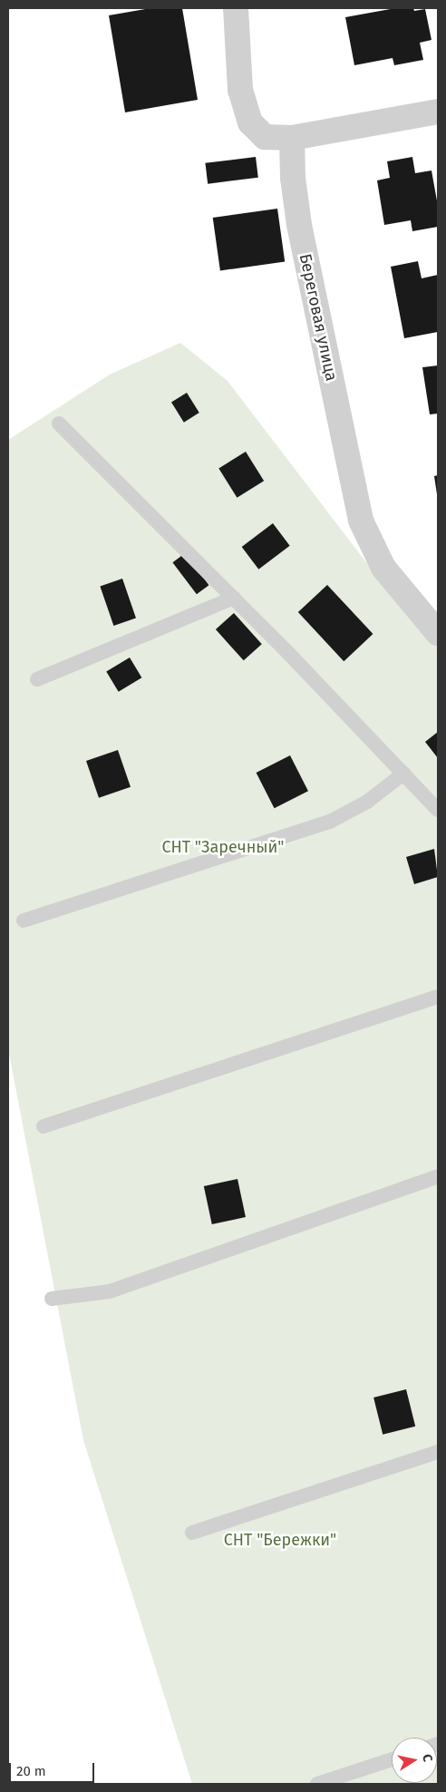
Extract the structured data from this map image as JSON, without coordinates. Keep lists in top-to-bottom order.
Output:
{
  "streets": {
    "street": ["Береговая улица"]
  },
  "parks": ["СНТ \"Заречный\"", "СНТ \"Бережки\""],
  "scale_bar": "20 m",
  "north": "right"
}
